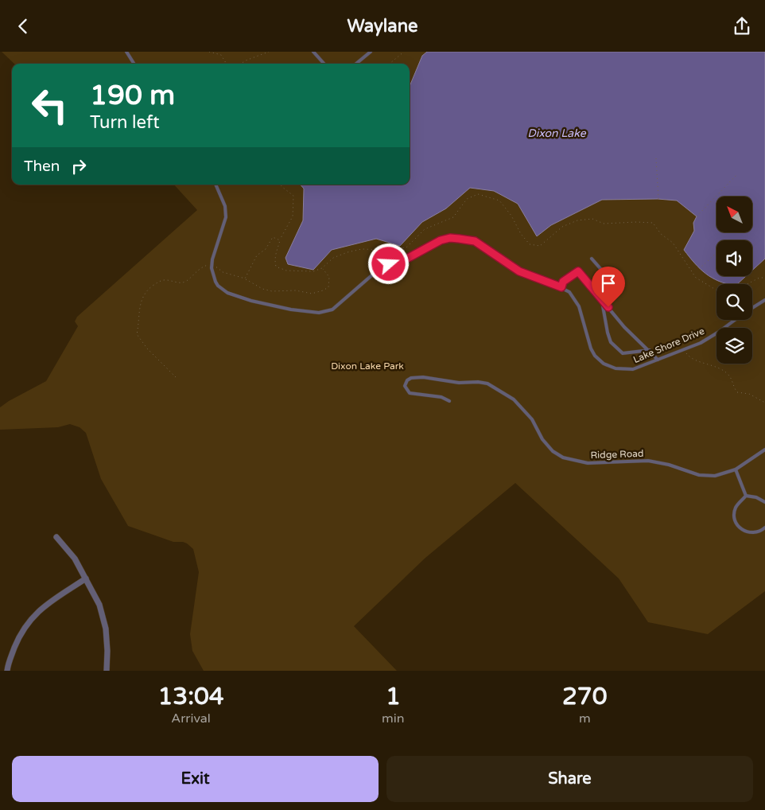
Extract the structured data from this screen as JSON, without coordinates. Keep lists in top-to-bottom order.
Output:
{
  "streets": {
    "lane": ["Lake Shore Drive", "Ridge Road"]
  },
  "water": ["Dixon Lake"],
  "parks": ["Dixon Lake Park"],
  "north": "top left",
  "page": {
    "header": "Waylane",
    "turn": ["190 m", "Turn left"],
    "then": "Then",
    "eta": [
      "13:04",
      "Arrival",
      "1",
      "min",
      "270",
      "m"
    ],
    "buttons": ["Exit", "Share"]
  }
}
